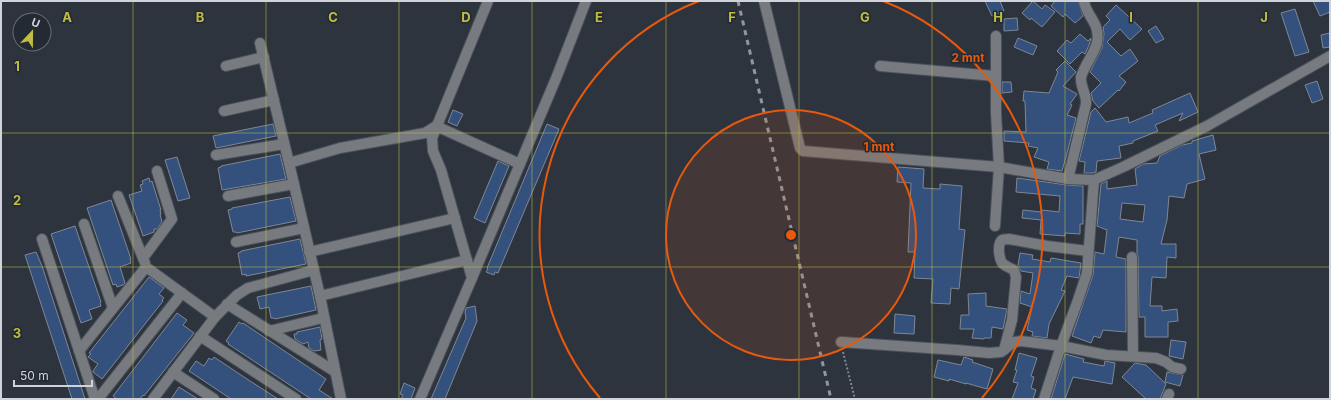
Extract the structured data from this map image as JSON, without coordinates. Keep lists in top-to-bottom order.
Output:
{
  "scale_bar": "50 m",
  "north": "top",
  "grid": {
    "columns": [
      "A",
      "B",
      "C",
      "D",
      "E",
      "F",
      "G",
      "H",
      "I",
      "J"
    ],
    "rows": ["1", "2", "3"]
  },
  "rings": ["2 mnt", "1 mnt"]
}
